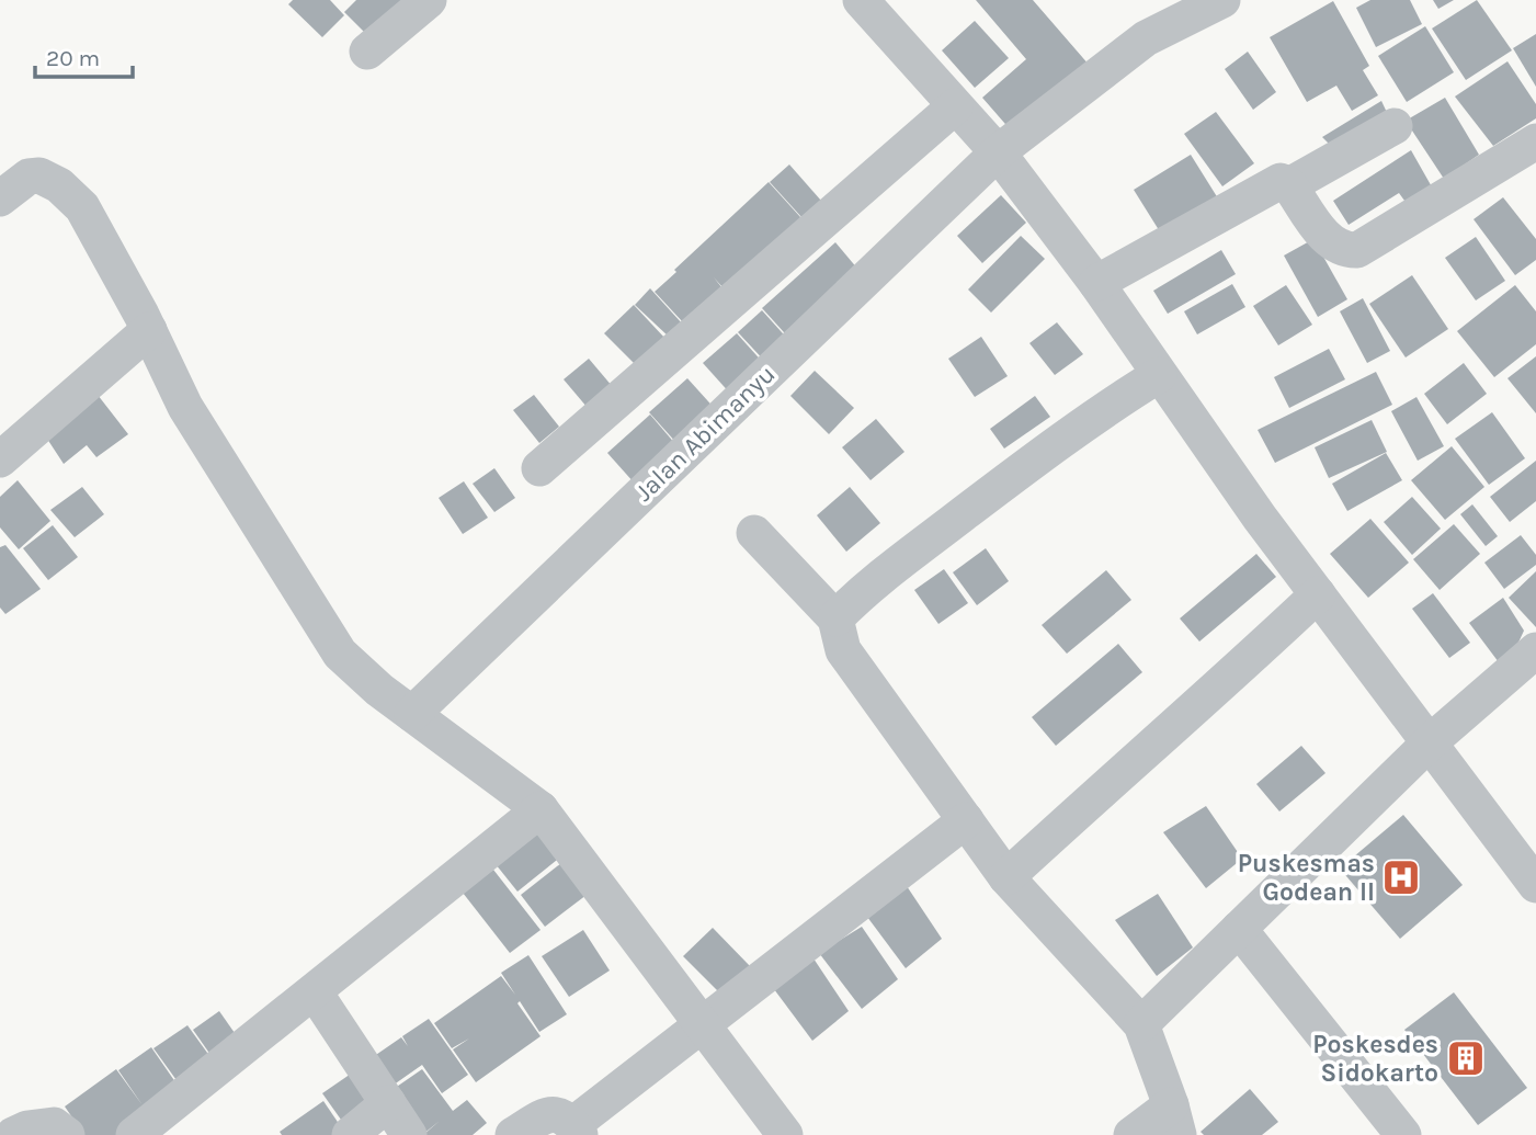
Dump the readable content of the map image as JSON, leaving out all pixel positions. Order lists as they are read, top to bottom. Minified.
{"streets":{"street":["Jalan Abimanyu"]},"places":{"hospital":["Puskesmas Godean II"],"building":["Poskesdes Sidokarto"]},"scale_bar":"20 m"}
